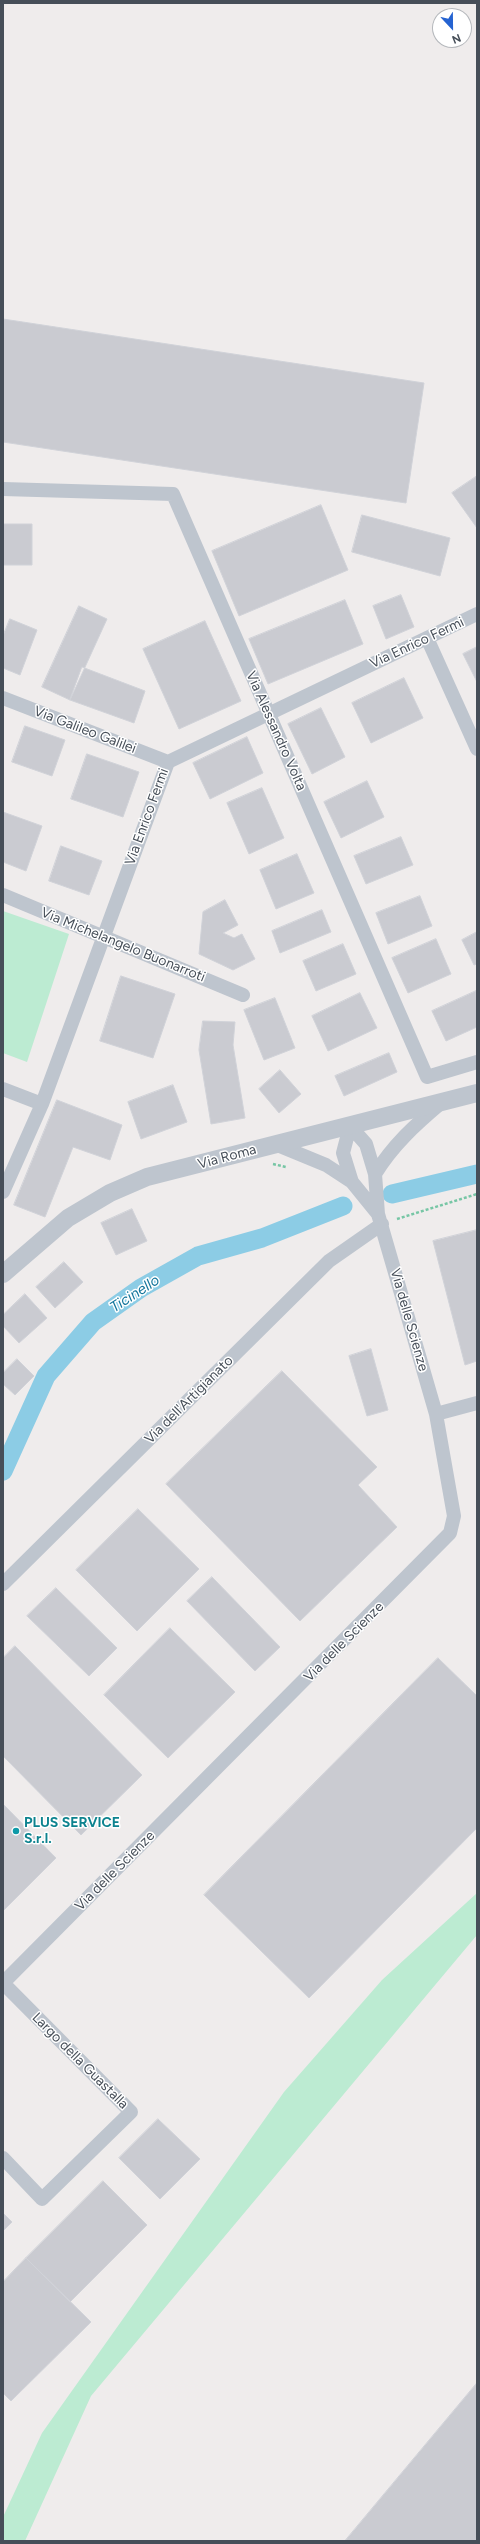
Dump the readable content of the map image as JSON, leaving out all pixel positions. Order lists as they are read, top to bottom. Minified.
{"streets":{"street":["Via Enrico Fermi","Via Galileo Galilei","Via Alessandro Volta","Via Michelangelo Buonarroti","Via Roma","Via delle Scienze","Via dell'Artigianato","Largo della Guastalla"]},"crossings":[["Via Enrico Fermi","Via Galileo Galilei"],["Via Enrico Fermi","Via Alessandro Volta"],["Via Enrico Fermi","Via Michelangelo Buonarroti"],["Via Roma","Via delle Scienze"],["Via delle Scienze","Via dell'Artigianato"],["Via delle Scienze","Largo della Guastalla"]],"water":["Ticinello"],"places":["PLUS SERVICE S.r.l."],"north":"bottom"}
